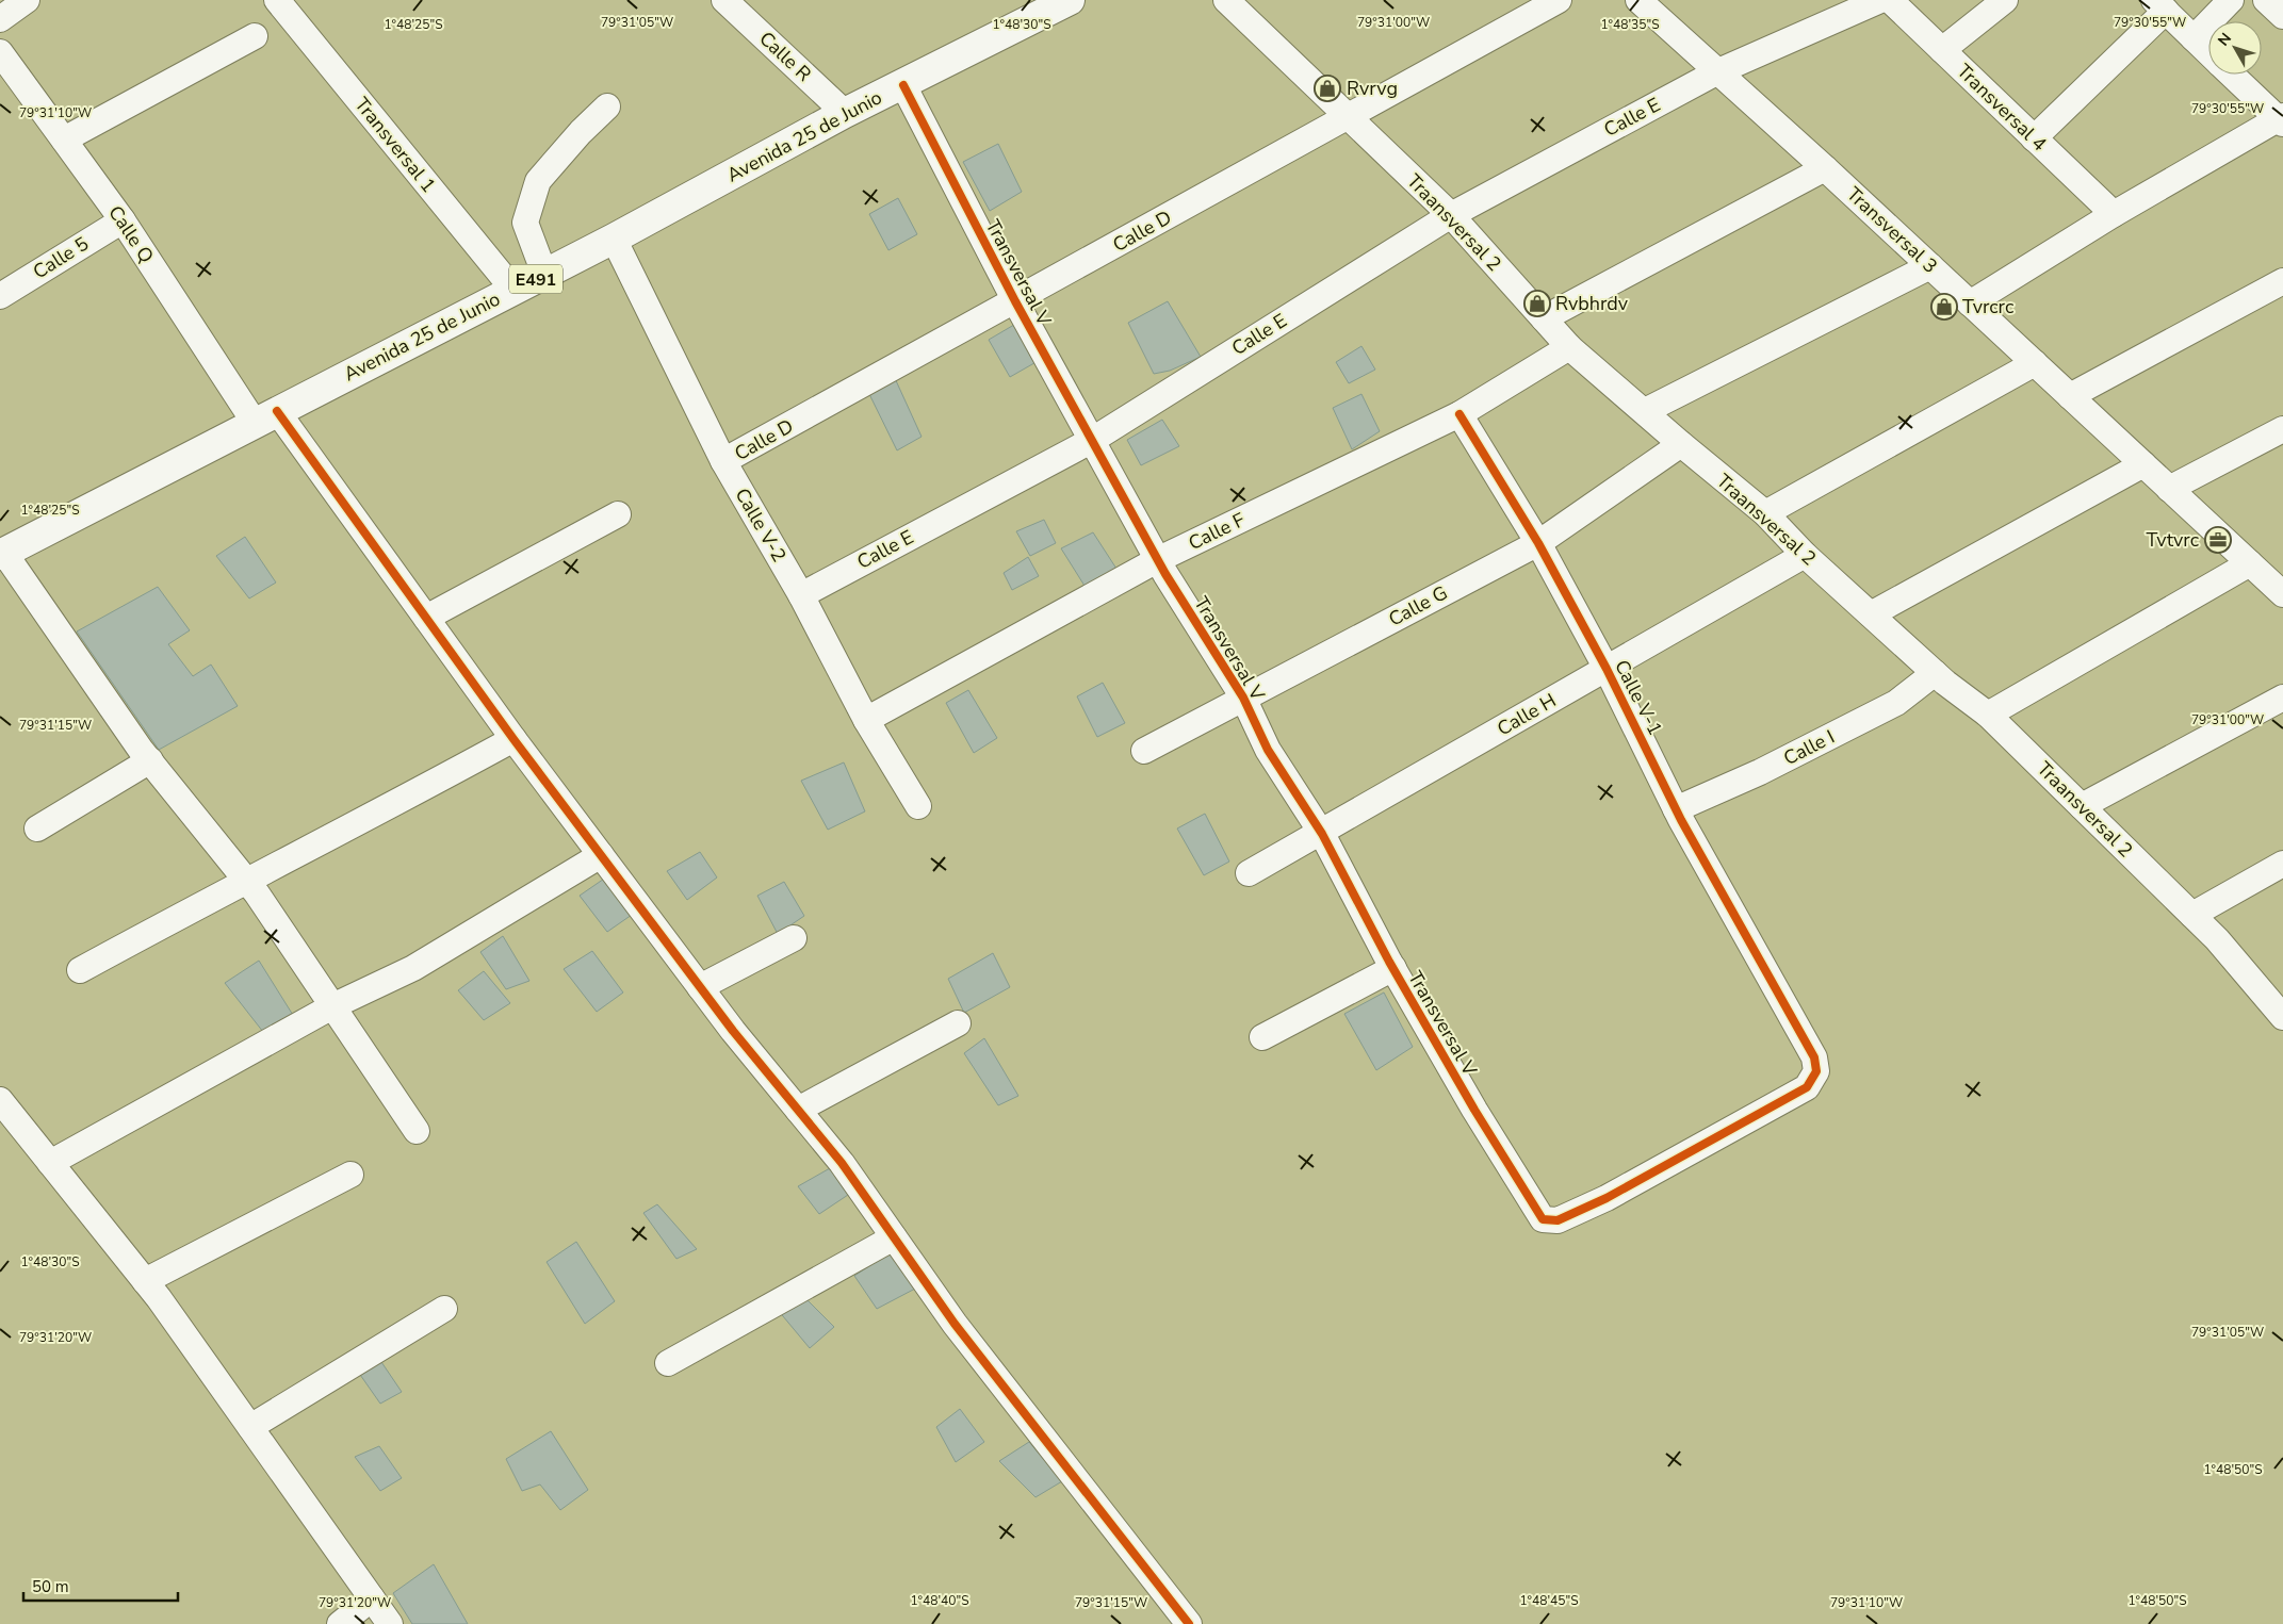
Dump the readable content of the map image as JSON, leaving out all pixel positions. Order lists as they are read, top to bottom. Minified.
{"streets":{"highway":["Avenida 25 de Junio","E491"],"street":["Calle R","Transversal 4","Calle E","Transversal 1","Traansversal 2","Transversal 3","Calle D","Calle Q","Calle 5","Transversal V","Calle V-2","Calle F","Calle G","Calle V-1","Calle H","Calle I"]},"crossings":[["Calle R","Avenida 25 de Junio"],["Calle E","Traansversal 2"],["Calle E","Transversal 3"],["Calle E","Transversal V"],["Calle E","Calle V-2"],["Avenida 25 de Junio","Transversal 1"],["Avenida 25 de Junio","Calle Q"],["Avenida 25 de Junio","Transversal V"],["Avenida 25 de Junio","Calle V-2"],["Traansversal 2","Calle D"],["Traansversal 2","Calle F"],["Traansversal 2","Calle G"],["Traansversal 2","Calle H"],["Traansversal 2","Calle I"],["Calle D","Transversal V"],["Calle D","Calle V-2"],["Calle Q","Calle 5"],["Transversal V","Calle F"],["Transversal V","Calle G"],["Transversal V","Calle V-1"],["Transversal V","Calle H"],["Calle V-2","Calle F"],["Calle F","Calle V-1"],["Calle G","Calle V-1"],["Calle V-1","Calle H"],["Calle V-1","Calle I"]],"places":{"shop":["Rvrvg","Rvbhrdv","Tvrcrc"],"office":["Tvtvrc"]},"scale_bar":"50 m","north":"top left","coordinates":["79°31'05\"W","79°31'00\"W","79°30'55\"W","1°48'25\"S","1°48'30\"S","1°48'35\"S","79°31'10\"W","79°31'15\"W","79°31'20\"W","1°48'50\"S","1°48'40\"S","1°48'45\"S"]}
